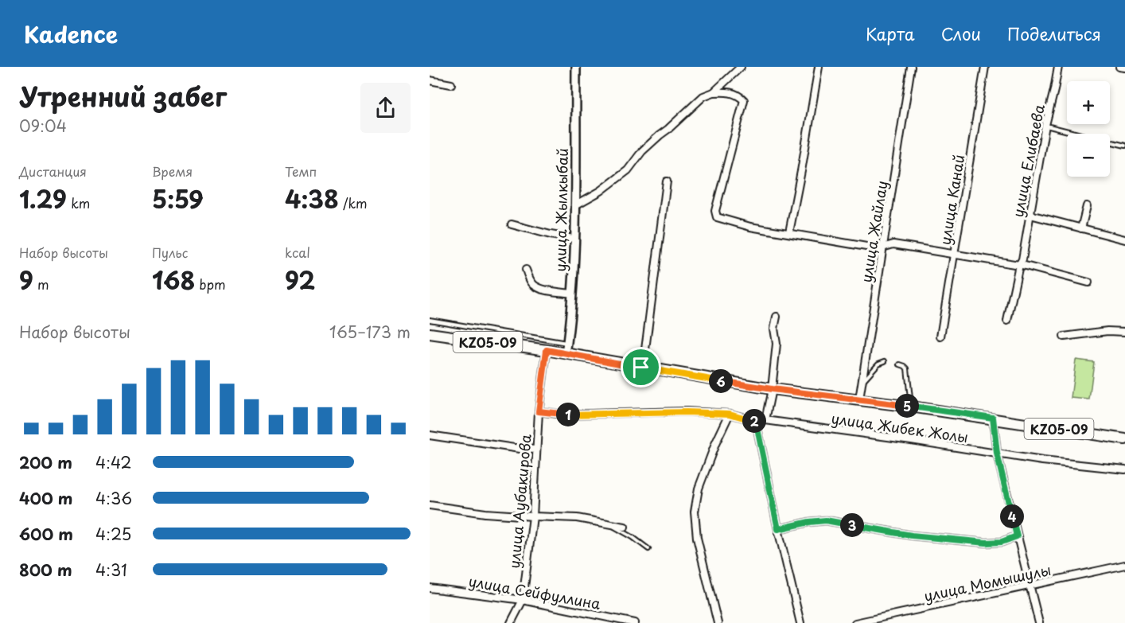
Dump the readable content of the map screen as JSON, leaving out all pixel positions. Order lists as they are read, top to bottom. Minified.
{"streets":{"main road":["KZ05-09"],"street":["улица Елибаева","улица Канай","улица Жылкыбай","улица Жайлау","улица Жибек Жолы","улица Аубакирова","улица Момышулы","улица Сейфуллина"]},"crossings":[["улица Жылкыбай","KZ05-09"],["улица Жайлау","KZ05-09"],["KZ05-09","улица Аубакирова"],["улица Жибек Жолы","улица Аубакирова"],["улица Аубакирова","улица Сейфуллина"]],"page":{"header":"Kadence","nav":["Карта","Слои","Поделиться"],"heading":["Утренний забег","09:04"],"map_buttons":["+","−"],"stats":[["Дистанция","1.29 km"],["Время","5:59"],["Темп","4:38 /km"],["Набор высоты","9 m"],["Пульс","168 bpm"],["kcal","92"]],"chart":["Набор высоты","165–173 m"],"pins":["6","5","1","2","4","3"],"list":[{"name":"200 m","note":"4:42"},{"name":"400 m","note":"4:36"},{"name":"600 m","note":"4:25"},{"name":"800 m","note":"4:31"}]}}
